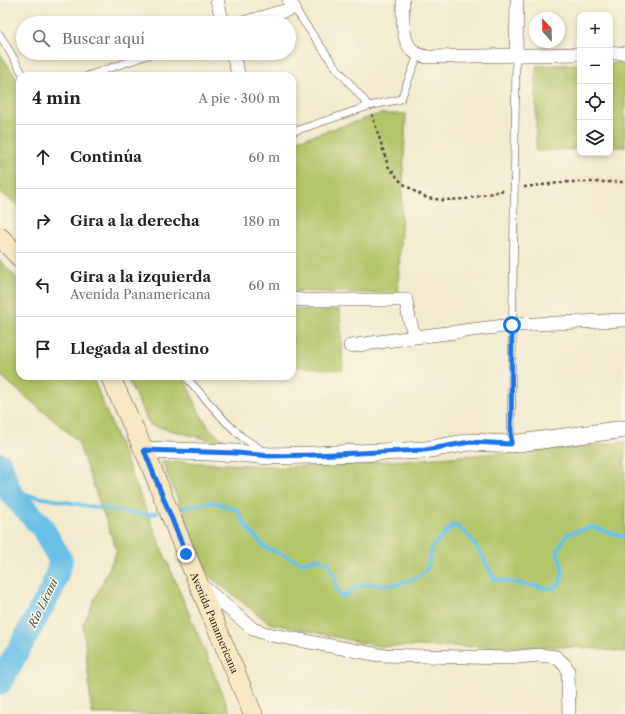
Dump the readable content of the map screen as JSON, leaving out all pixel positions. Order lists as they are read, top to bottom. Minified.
{"streets":{"main road":["Avenida Panamericana"]},"water":["Río Licani"],"north":"top","page":{"map_buttons":["+","−"],"search":"Buscar aquí","heading":["4 min","A pie · 300 m"],"list":[["Continúa","60 m"],["Gira a la derecha","180 m"],["Gira a la izquierda","Avenida Panamericana","60 m"],"Llegada al destino"]}}
